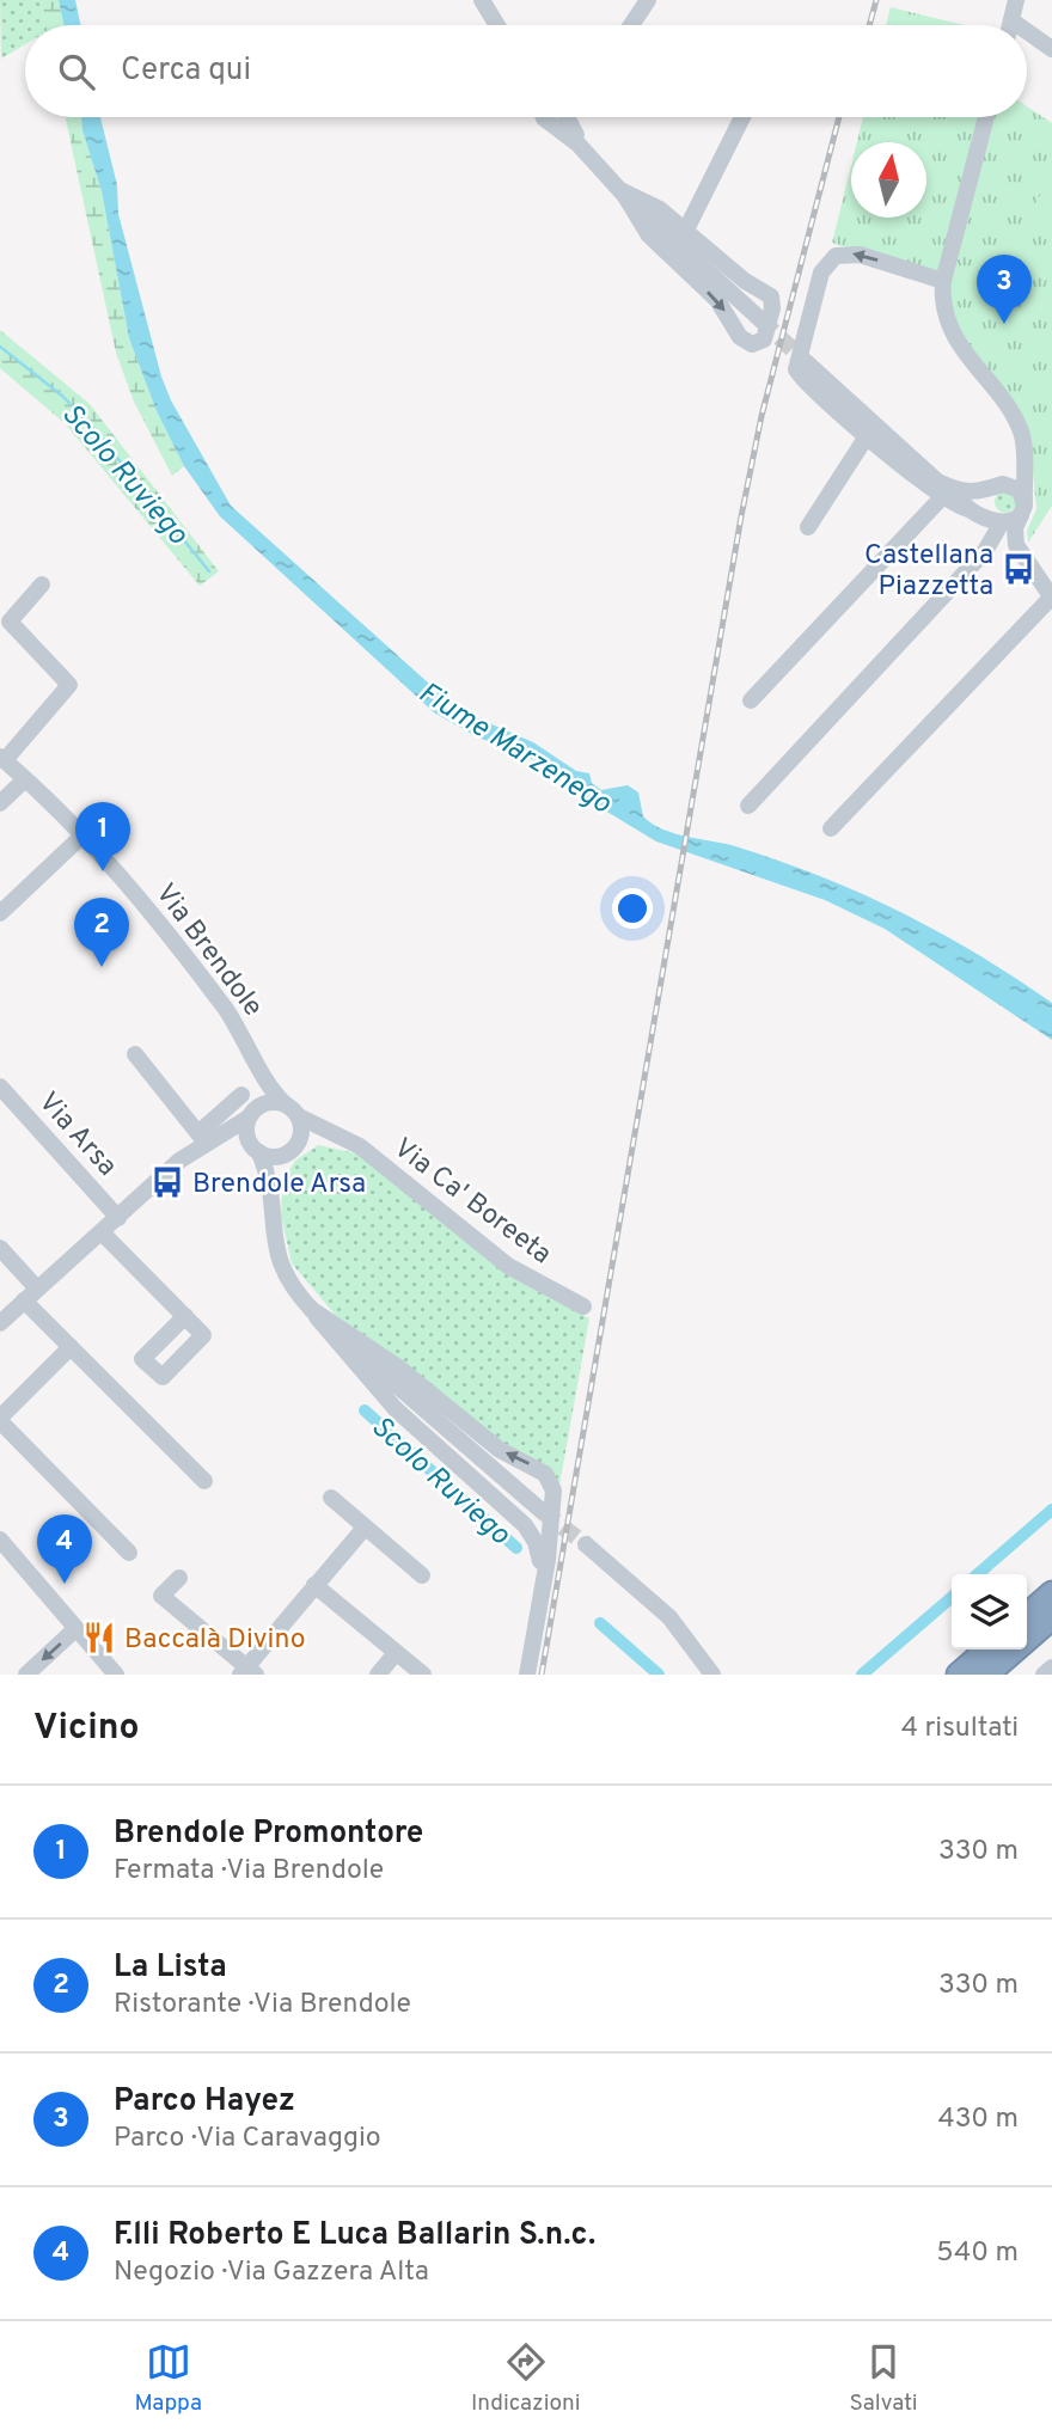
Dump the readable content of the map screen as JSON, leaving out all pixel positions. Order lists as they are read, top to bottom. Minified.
{"streets":{"street":["Via Brendole","Via Arsa","Via Ca' Boreeta"]},"crossings":[["Via Brendole","Via Ca' Boreeta"]],"water":["Scolo Ruviego","Fiume Marzenego"],"places":{"bus stop":["Castellana Piazzetta","Brendole Arsa"],"restaurant":["Baccalà Divino"]},"north":"top","page":{"search":"Cerca qui","pins":["3","1","2","4"],"heading":["Vicino","4 risultati"],"list":[{"mark":"1","name":"Brendole Promontore","note":"Fermata · Via Brendole","value":"330 m"},{"mark":"2","name":"La Lista","note":"Ristorante · Via Brendole","value":"330 m"},{"mark":"3","name":"Parco Hayez","note":"Parco · Via Caravaggio","value":"430 m"},{"mark":"4","name":"F.lli Roberto E Luca Ballarin S.n.c.","note":"Negozio · Via Gazzera Alta","value":"540 m"}],"nav":["Mappa","Indicazioni","Salvati"]}}
